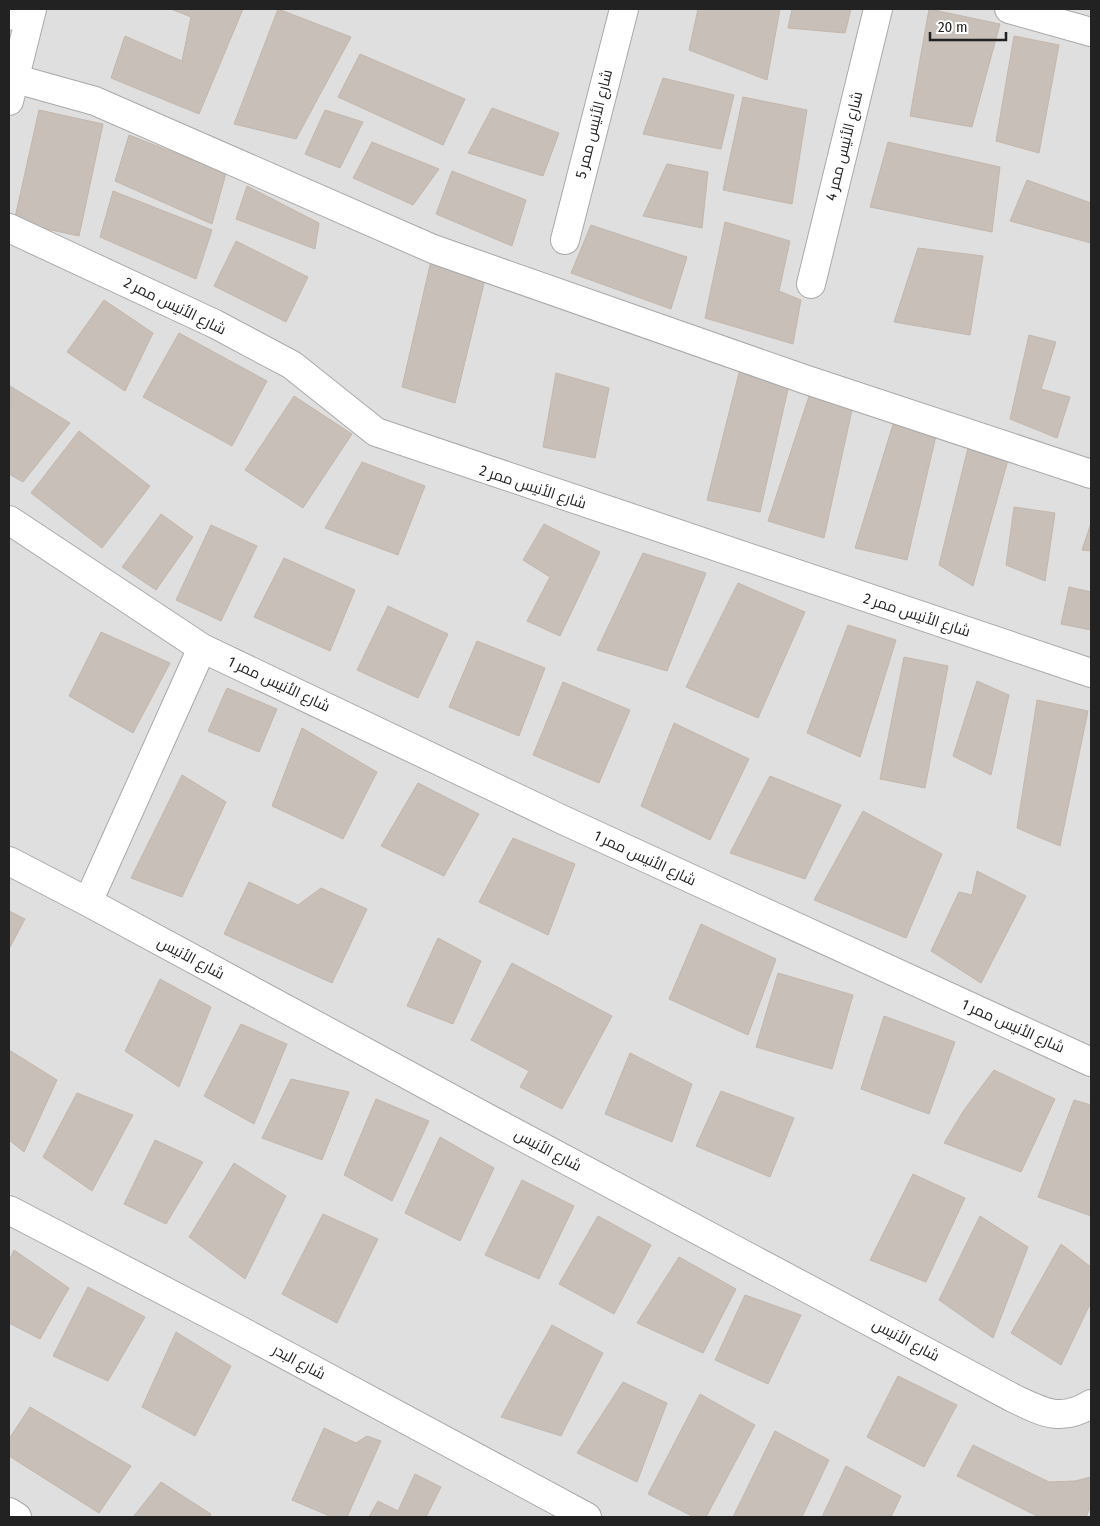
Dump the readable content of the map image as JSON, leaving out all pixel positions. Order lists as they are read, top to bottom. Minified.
{"streets":{"street":["شارع الأنيس ممر 5","شارع الأنيس ممر 4","شارع الأنيس ممر 2","شارع الأنيس ممر 1","شارع الأنيس","شارع البدر"]},"scale_bar":"20 m"}
